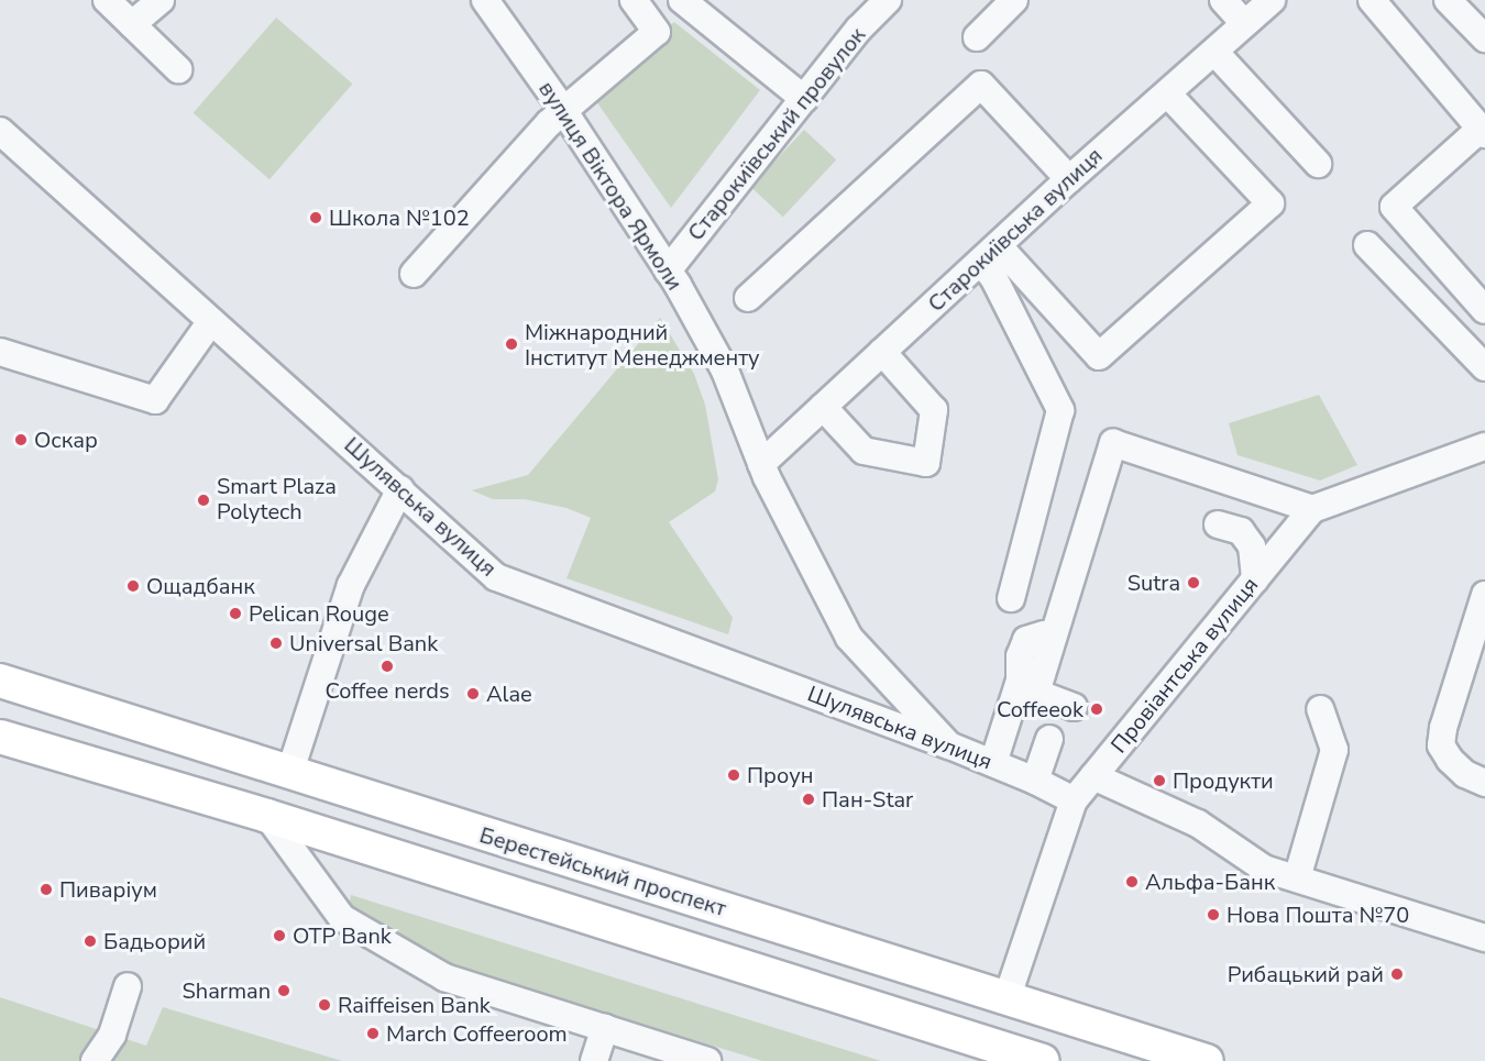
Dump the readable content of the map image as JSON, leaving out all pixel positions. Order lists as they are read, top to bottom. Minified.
{"streets":{"main road":["Берестейський проспект"],"street":["Старокиївський провулок","вулиця Віктора Ярмоли","Старокиївська вулиця","Шулявська вулиця","Провіантська вулиця"]},"crossings":[["Старокиївський провулок","вулиця Віктора Ярмоли"],["вулиця Віктора Ярмоли","Старокиївська вулиця"],["вулиця Віктора Ярмоли","Шулявська вулиця"],["Шулявська вулиця","Провіантська вулиця"],["Провіантська вулиця","Берестейський проспект"]],"places":["Школа №102","Міжнародний Інститут Менеджменту","Оскар","Smart Plaza Polytech","Sutra","Ощадбанк","Pelican Rouge","Universal Bank","Coffee nerds","Alae","Coffeeok","Проун","Продукти","Пан-Star","Альфа-Банк","Пиваріум","Нова Пошта №70","OTP Bank","Бадьорий","Рибацький рай","Sharman","Raiffeisen Bank","March Coffeeroom"]}
